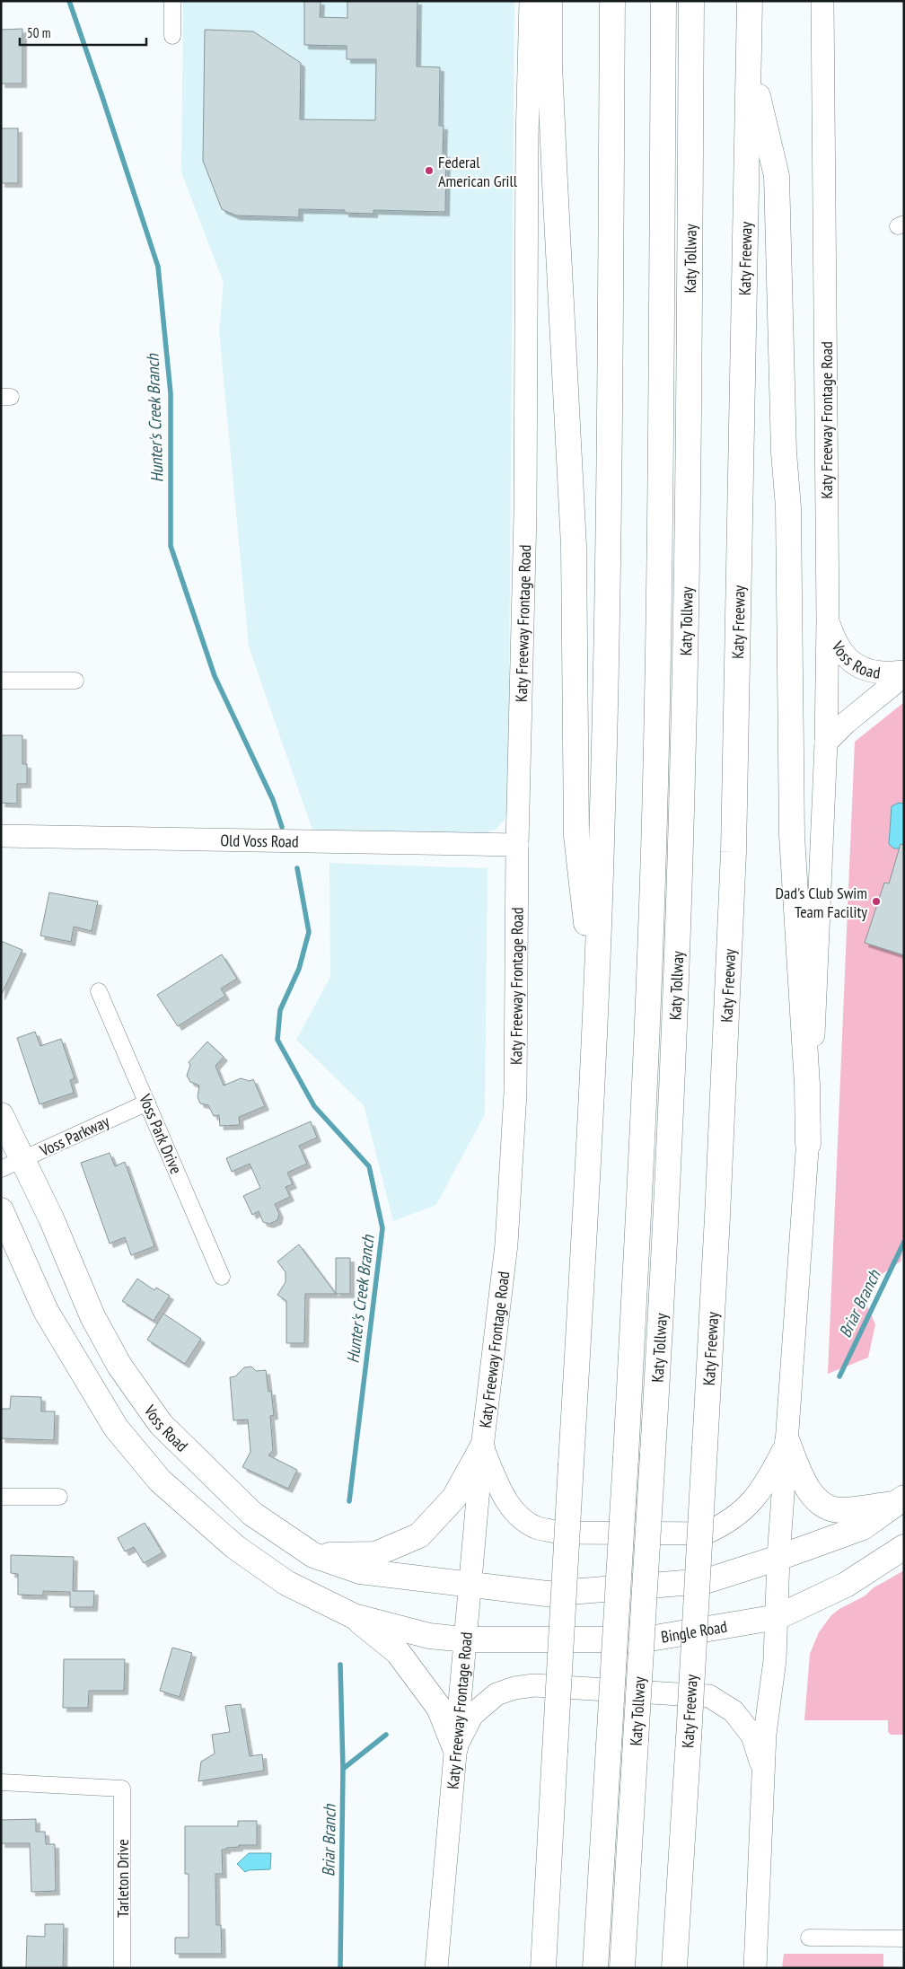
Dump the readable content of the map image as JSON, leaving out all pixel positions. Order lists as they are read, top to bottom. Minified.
{"streets":{"main road":["Katy Tollway","Katy Freeway","Katy Freeway Frontage Road","Voss Road","Old Voss Road","Bingle Road"],"street":["Voss Park Drive","Voss Parkway","Tarleton Drive"]},"crossings":[["Katy Freeway Frontage Road","Voss Road"],["Katy Freeway Frontage Road","Old Voss Road"],["Katy Freeway Frontage Road","Bingle Road"],["Voss Road","Voss Parkway"],["Voss Park Drive","Voss Parkway"]],"water":["Hunter's Creek Branch","Briar Branch"],"places":["Federal American Grill","Dad's Club Swim Team Facility"],"scale_bar":"50 m"}
